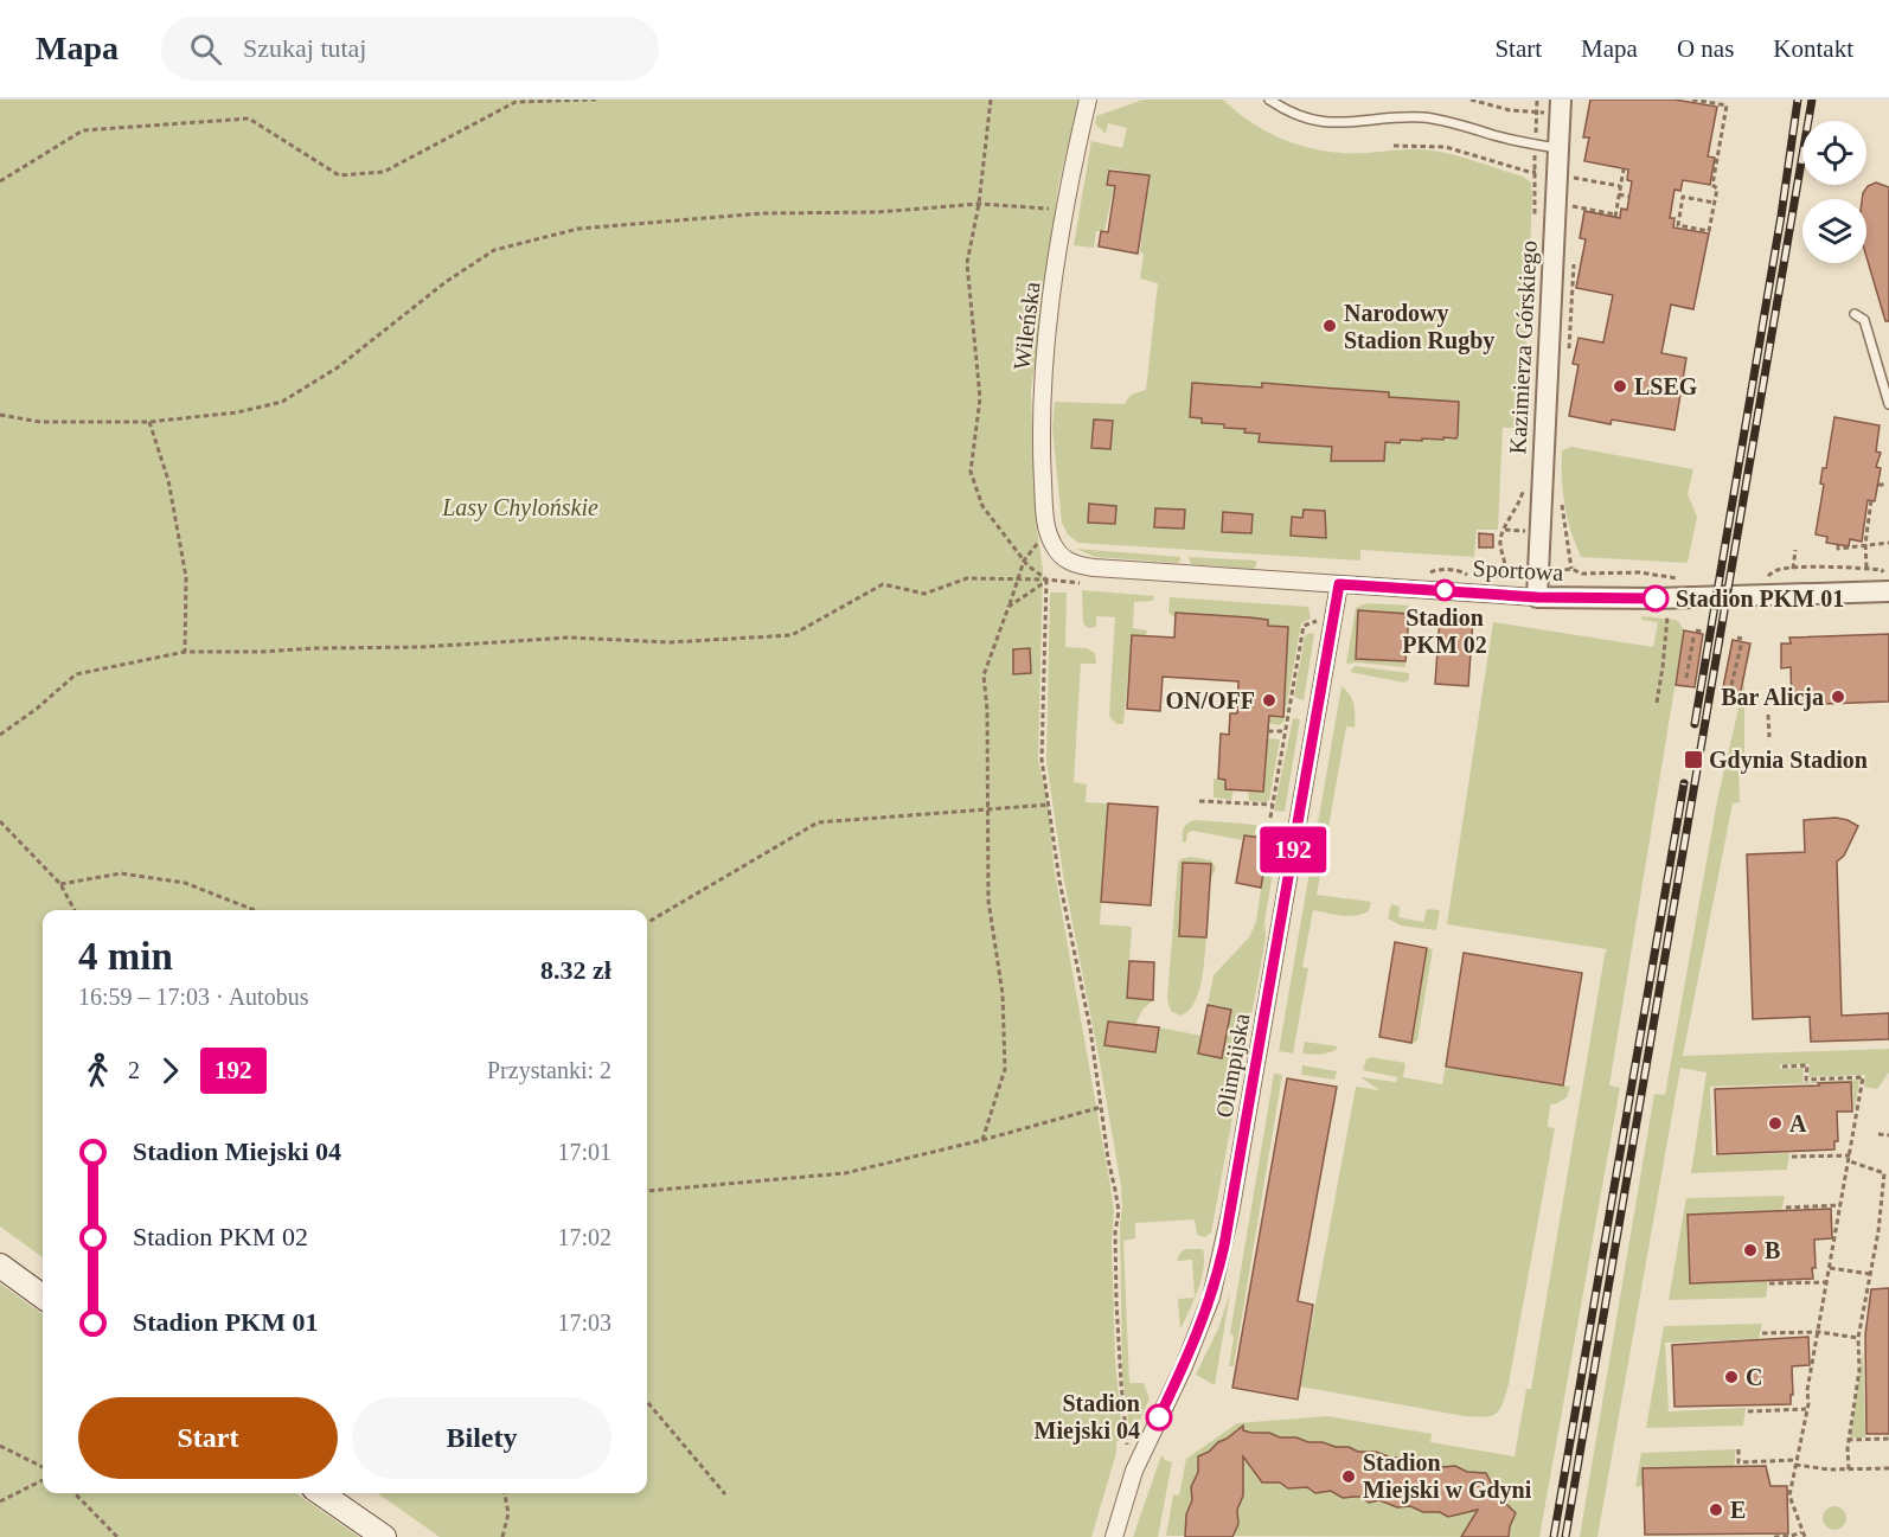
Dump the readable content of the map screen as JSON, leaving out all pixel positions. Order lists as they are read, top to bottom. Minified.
{"streets":{"street":["Wileńska","Kazimierza Górskiego","Sportowa","Olimpijska"]},"crossings":[["Wileńska","Sportowa"],["Kazimierza Górskiego","Sportowa"],["Sportowa","Olimpijska"]],"parks":["Lasy Chylońskie"],"places":{"other":["Narodowy Stadion Rugby","LSEG","Stadion PKM 02","Stadion PKM 01","Bar Alicja","ON/OFF","A","B","C","Stadion Miejski 04","Stadion Miejski w Gdyni","E"],"transit":["Gdynia Stadion"]},"lines":["bus line 192"],"page":{"header":"Mapa","search":"Szukaj tutaj","nav":["Start","Mapa","O nas","Kontakt"],"on_map":"192","heading":["4 min","16:59 – 17:03 · Autobus","8.32 zł"],"legs":["2","192","Przystanki: 2"],"list":[{"name":"Stadion Miejski 04","value":"17:01"},{"name":"Stadion PKM 02","value":"17:02"},{"name":"Stadion PKM 01","value":"17:03"}],"buttons":["Start","Bilety"]}}
